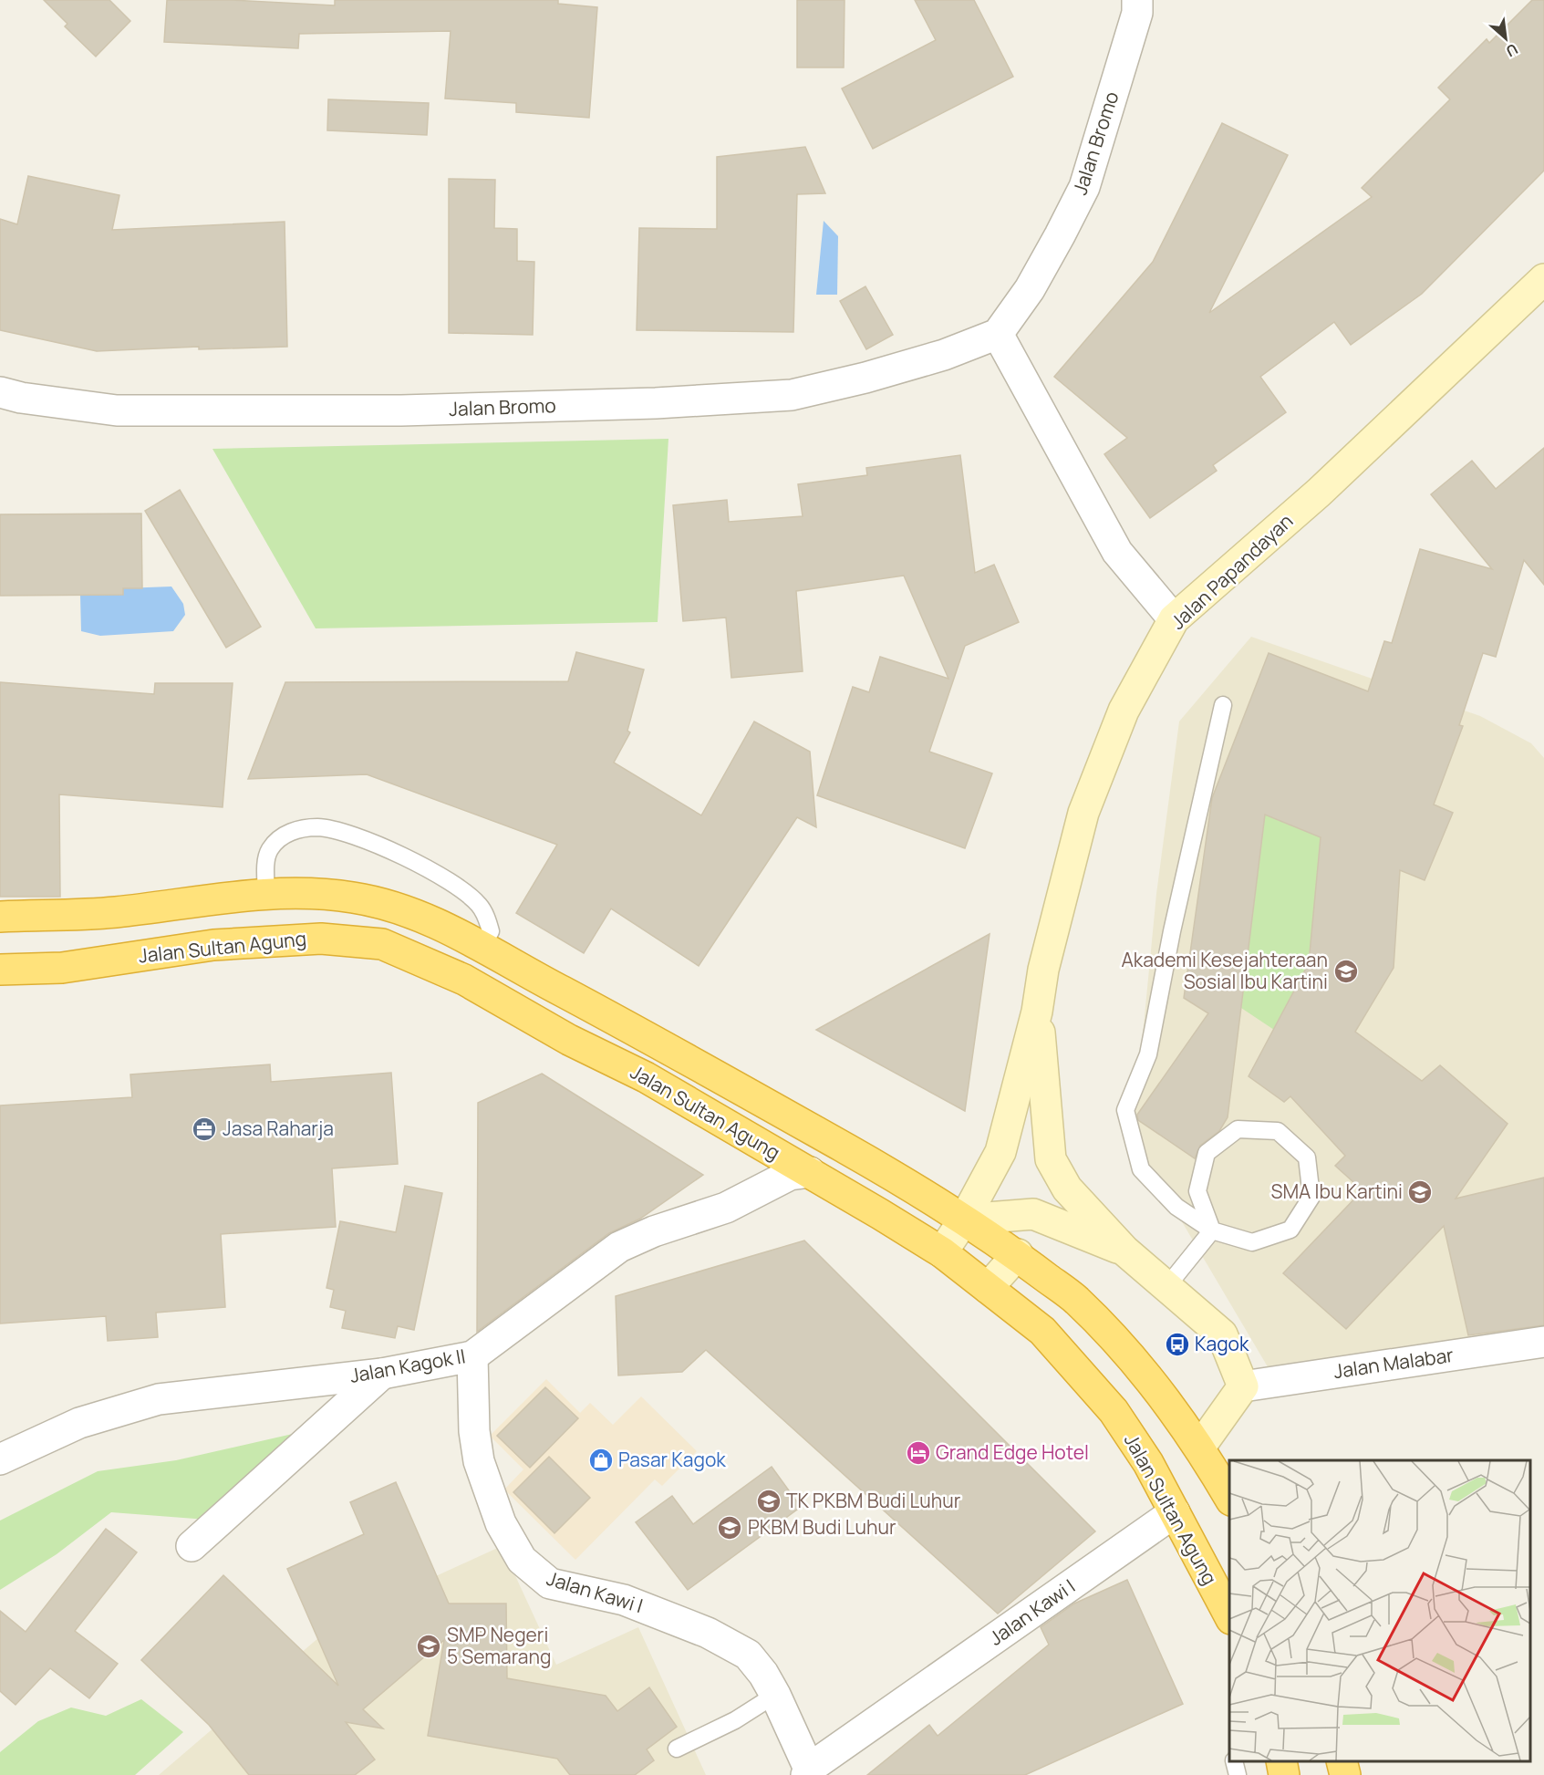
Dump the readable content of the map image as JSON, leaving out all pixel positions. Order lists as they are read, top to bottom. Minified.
{"streets":{"highway":["Jalan Sultan Agung"],"main road":["Jalan Papandayan"],"street":["Jalan Bromo","Jalan Malabar","Jalan Kagok II","Jalan Kawi I"]},"crossings":[["Jalan Papandayan","Jalan Sultan Agung"],["Jalan Papandayan","Jalan Malabar"],["Jalan Sultan Agung","Jalan Kagok II"],["Jalan Sultan Agung","Jalan Kawi I"],["Jalan Kagok II","Jalan Kawi I"]],"places":{"school or university":["Akademi Kesejahteraan Sosial Ibu Kartini","SMA Ibu Kartini","TK PKBM Budi Luhur","PKBM Budi Luhur","SMP Negeri 5 Semarang"],"office":["Jasa Raharja"],"bus stop":["Kagok"],"hotel":["Grand Edge Hotel"],"shop":["Pasar Kagok"]},"north":"bottom right"}
